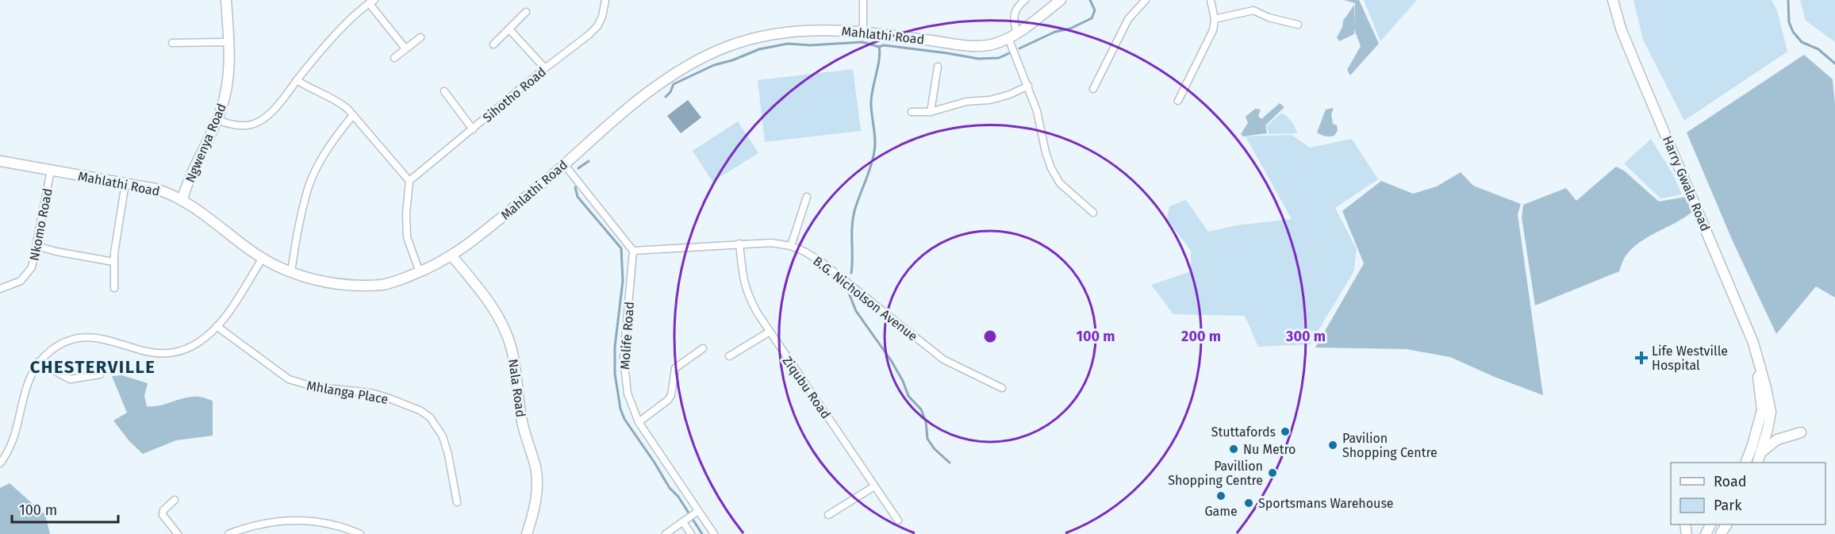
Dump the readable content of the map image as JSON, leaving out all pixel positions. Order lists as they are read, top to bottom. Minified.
{"streets":{"street":["Mahlathi Road","Sihotho Road","Ngwenya Road","Harry Gwala Road","Nkomo Road","B.G. Nicholson Avenue","Molife Road","Ziqubu Road","Nala Road","Mhlanga Place"]},"crossings":[["Mahlathi Road","Ngwenya Road"],["Mahlathi Road","Nkomo Road"],["Mahlathi Road","Nala Road"],["B.G. Nicholson Avenue","Molife Road"],["B.G. Nicholson Avenue","Ziqubu Road"]],"districts":["CHESTERVILLE"],"places":{"health":["Life Westville Hospital"],"other":["Stuttafords","Pavilion Shopping Centre","Nu Metro","Pavillion Shopping Centre","Game","Sportsmans Warehouse"]},"legend":["Road","Park"],"scale_bar":"100 m","rings":["100 m","200 m","300 m"]}
